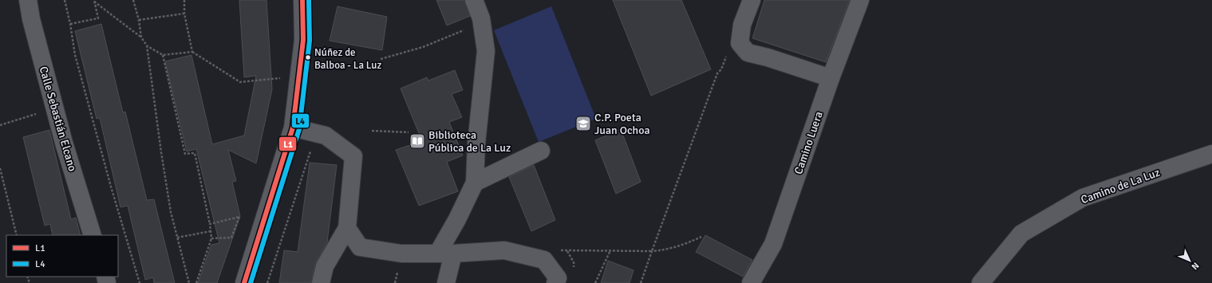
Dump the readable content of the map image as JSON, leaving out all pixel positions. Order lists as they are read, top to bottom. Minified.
{"streets":{"street":["Calle Sebastián Elcano","Camino Luera","Camino de La Luz"]},"places":{"other":["Núñez de Balboa - La Luz"],"school or university":["C.P. Poeta Juan Ochoa"],"library":["Biblioteca Pública de La Luz"]},"lines":["transit line L1","transit line L4"],"legend":["L1","L4"],"north":"bottom right"}
